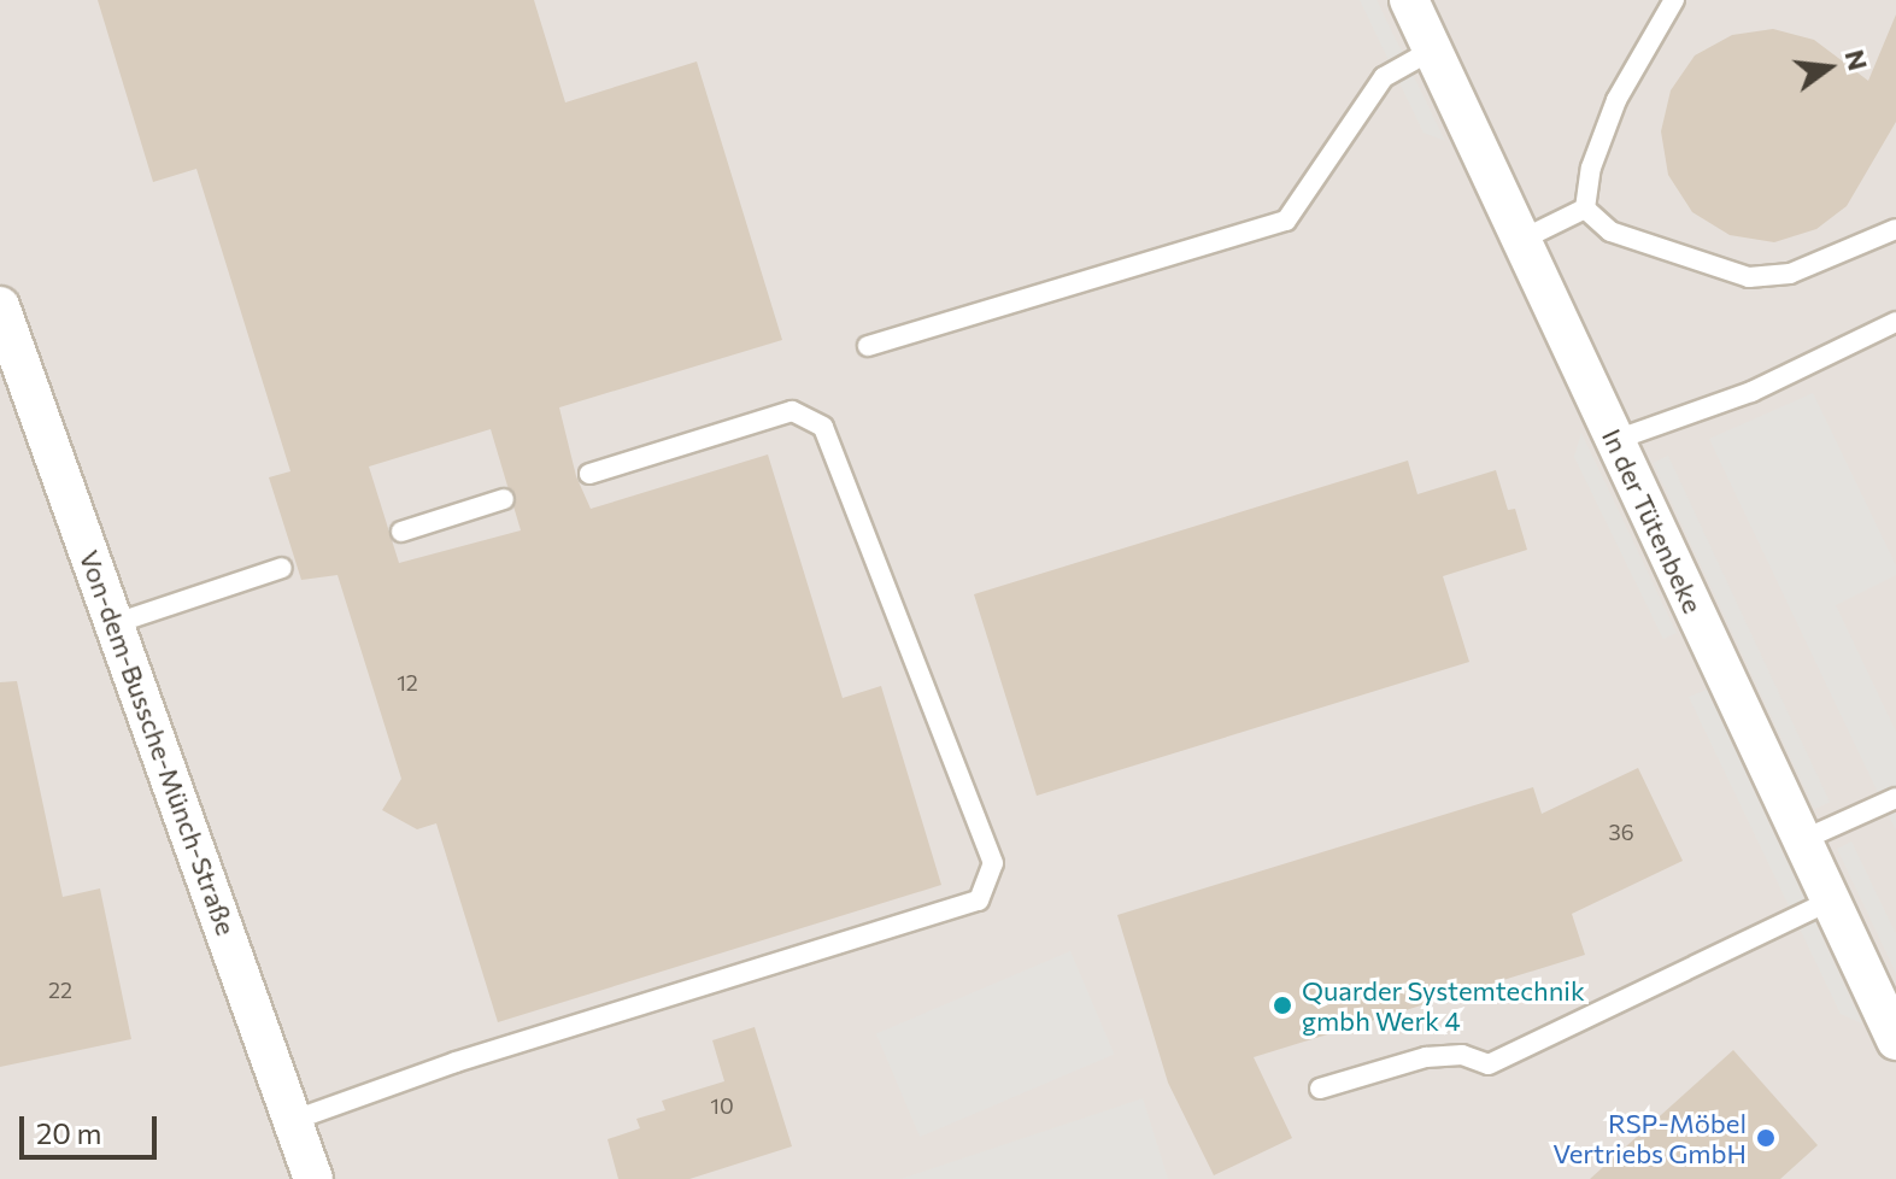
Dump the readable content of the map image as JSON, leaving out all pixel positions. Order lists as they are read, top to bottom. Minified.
{"streets":{"street":["In der Tütenbeke","Von-dem-Bussche-Münch-Straße"]},"places":["Quarder Systemtechnik gmbh Werk 4","RSP-Möbel Vertriebs GmbH"],"house_numbers":["12","36","22","10"],"scale_bar":"20 m","north":"right"}
